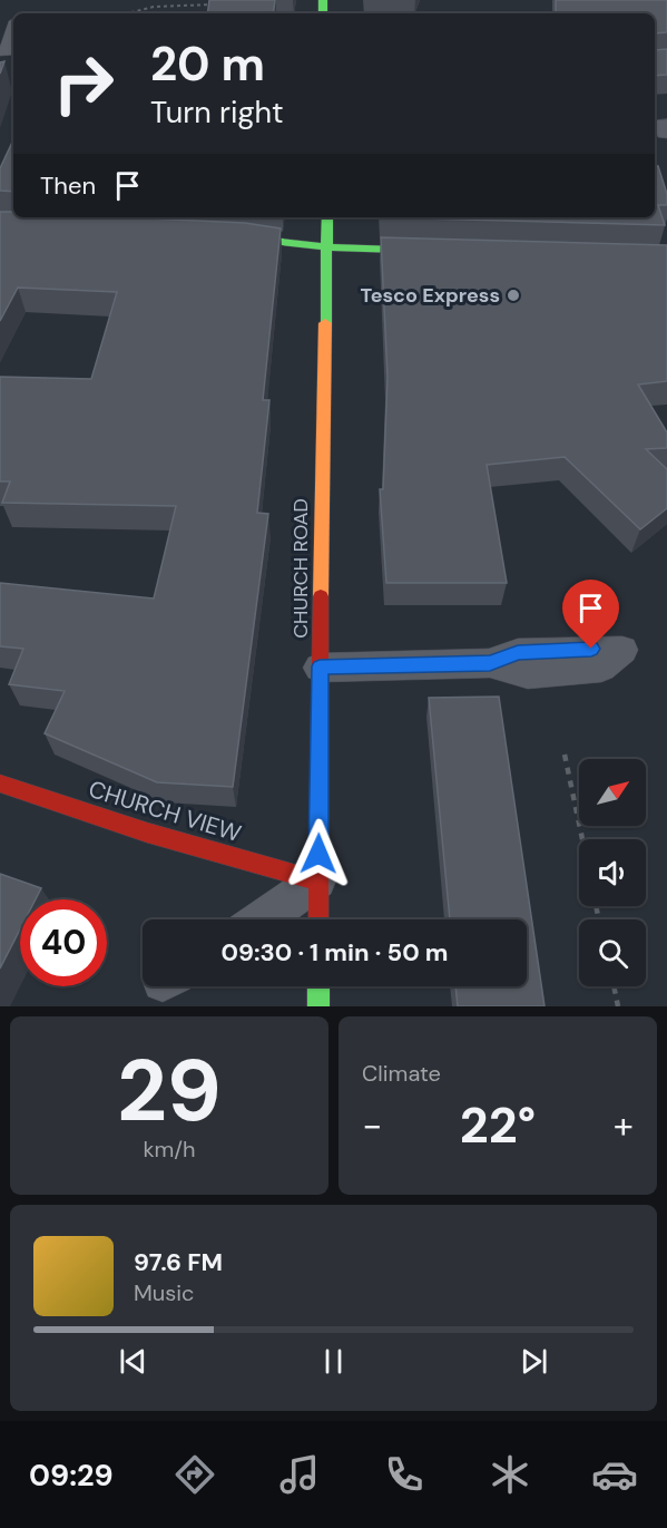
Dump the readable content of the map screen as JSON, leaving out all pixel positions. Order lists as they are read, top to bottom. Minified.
{"streets":{"street":["CHURCH ROAD","CHURCH VIEW"]},"crossings":[["CHURCH ROAD","CHURCH VIEW"]],"places":["Tesco Express"],"north":"top right","page":{"turn":["20 m","Turn right"],"then":"Then","limit":"40","trip":"09:30 · 1 min · 50 m","tile":[["29","km/h"],"Climate"],"heat":["−","22°","+"],"song":["97.6 FM","Music"],"tabs":"09:29"}}
